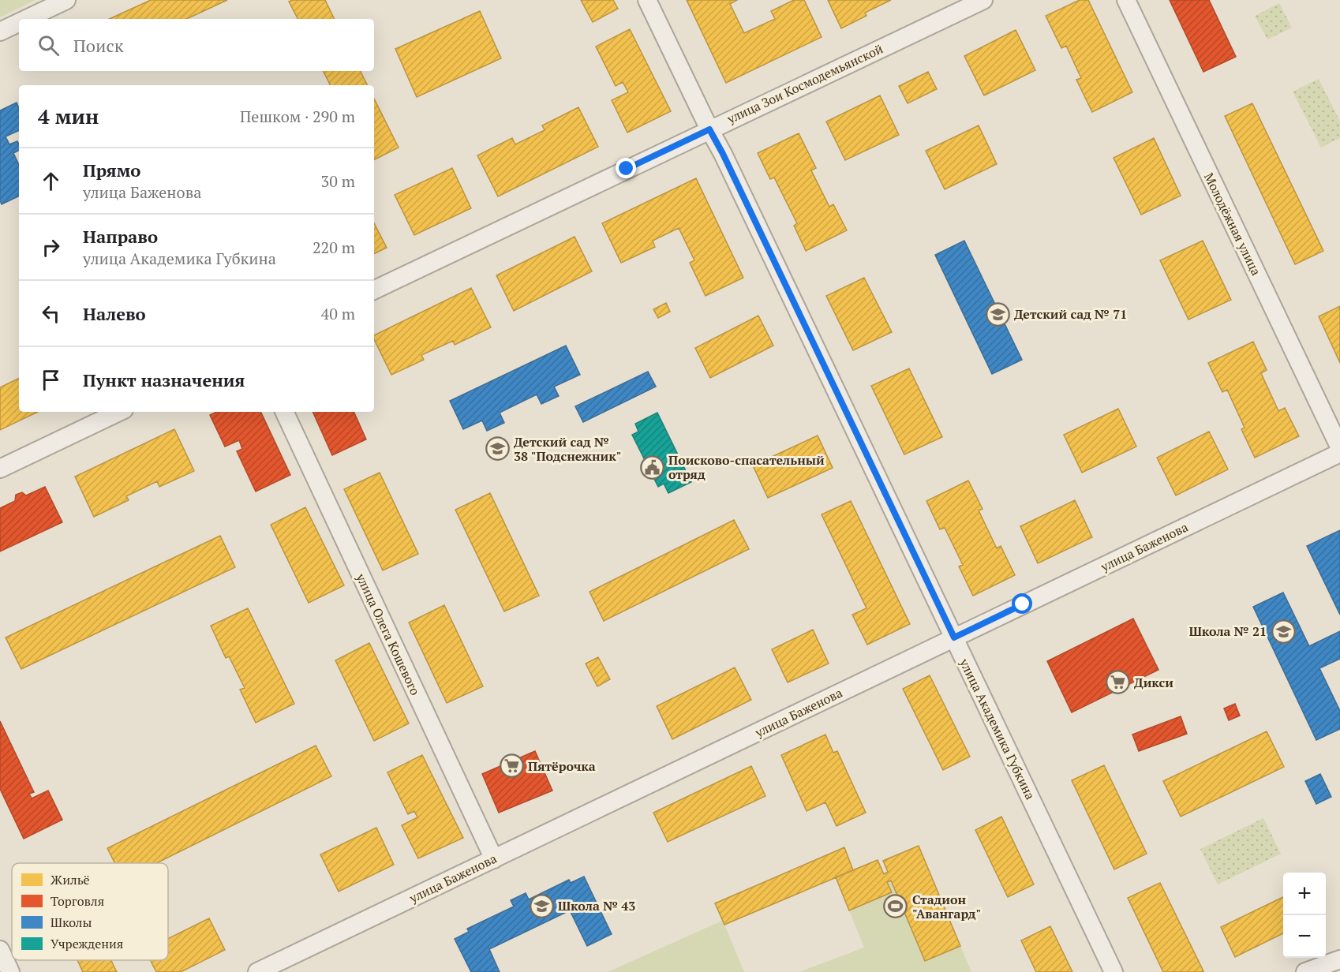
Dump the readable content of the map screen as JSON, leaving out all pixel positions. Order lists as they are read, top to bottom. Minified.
{"streets":{"street":["улица Зои Космодемьянской","Молодёжная улица","улица Баженова","улица Олега Кошевого","улица Академика Губкина"]},"crossings":[["улица Зои Космодемьянской","улица Академика Губкина"],["улица Баженова","улица Олега Кошевого"],["улица Баженова","улица Академика Губкина"]],"places":{"school or university":["Детский сад № 71","Детский сад № 38 \"Подснежник\"","Школа № 21","Школа № 43"],"public building":["Поисково-спасательный отряд"],"supermarket":["Дикси","Пятёрочка"],"sports":["Стадион \"Авангард\""]},"legend":["Жильё","Торговля","Школы","Учреждения"],"page":{"search":"Поиск","heading":["4 мин","Пешком · 290 m"],"list":[["Прямо","улица Баженова","30 m"],["Направо","улица Академика Губкина","220 m"],["Налево","40 m"],"Пункт назначения"],"map_buttons":["+","−"]}}
